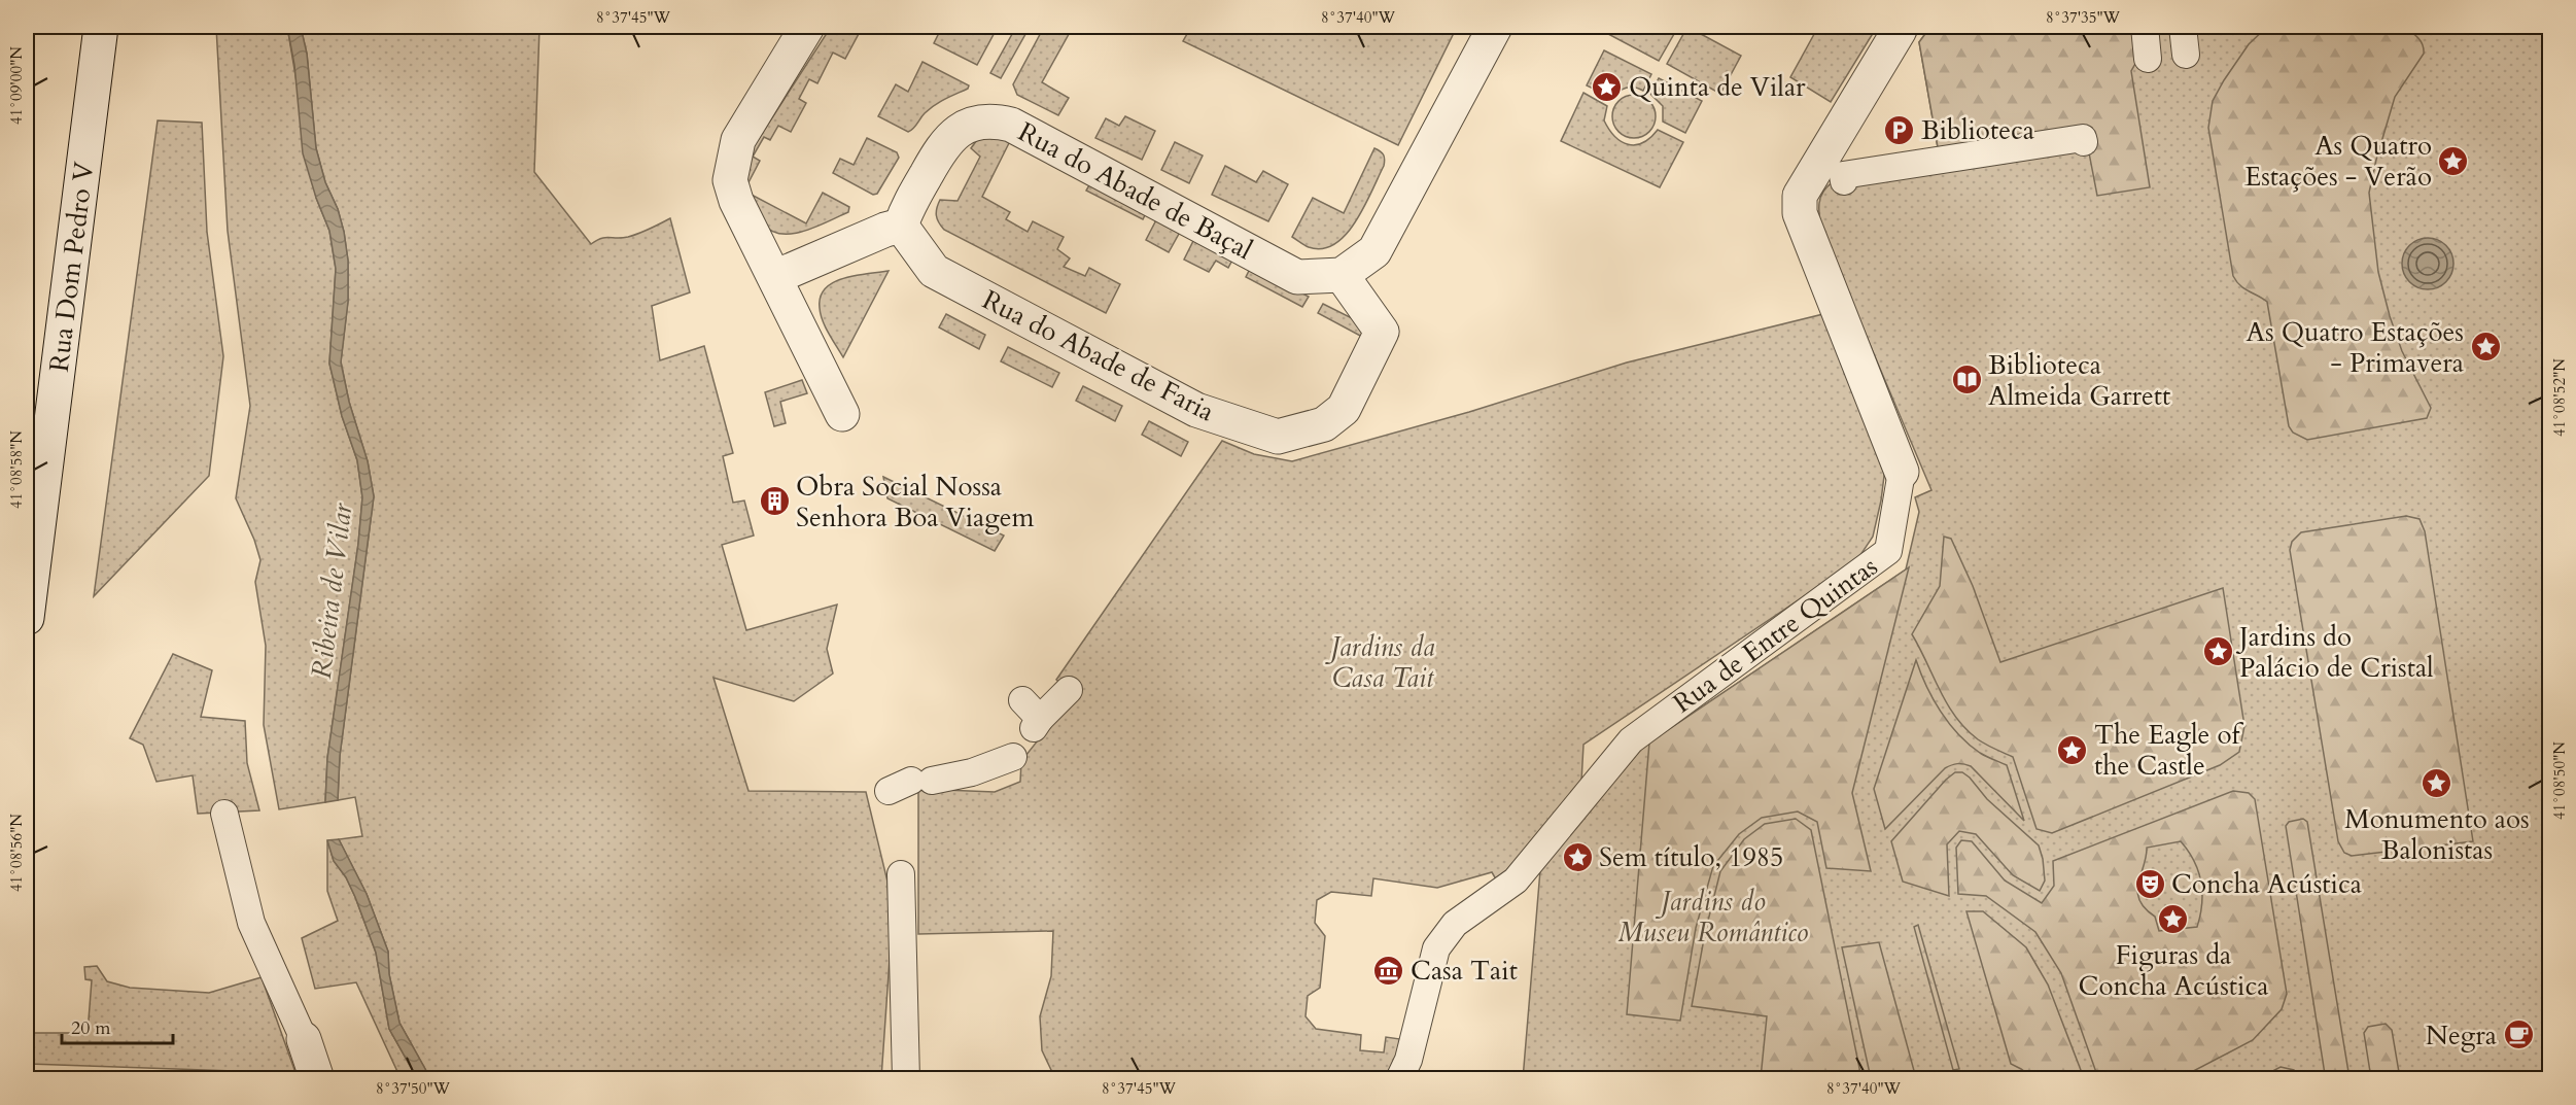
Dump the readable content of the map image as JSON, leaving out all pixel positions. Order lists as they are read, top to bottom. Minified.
{"streets":{"street":["Rua do Abade de Baçal","Rua Dom Pedro V","Rua do Abade de Faria","Rua de Entre Quintas"]},"crossings":[["Rua do Abade de Baçal","Rua do Abade de Faria"]],"water":["Ribeira de Vilar"],"parks":["Jardins da Casa Tait","Jardins do Museu Romântico"],"places":{"place":["Quinta de Vilar","As Quatro Estações - Verão","As Quatro Estações - Primavera","Jardins do Palácio de Cristal","The Eagle of the Castle","Monumento aos Balonistas","Sem título, 1985","Figuras da Concha Acústica"],"parking":["Biblioteca"],"library":["Biblioteca Almeida Garrett"],"building":["Obra Social Nossa Senhora Boa Viagem"],"theatre":["Concha Acústica"],"museum":["Casa Tait"],"cafe":["Negra"]},"scale_bar":"20 m","coordinates":["8°37'45\"W","8°37'40\"W","8°37'35\"W","41°09'00\"N","41°08'52\"N","41°08'58\"N","41°08'50\"N","41°08'56\"N","8°37'50\"W"]}
